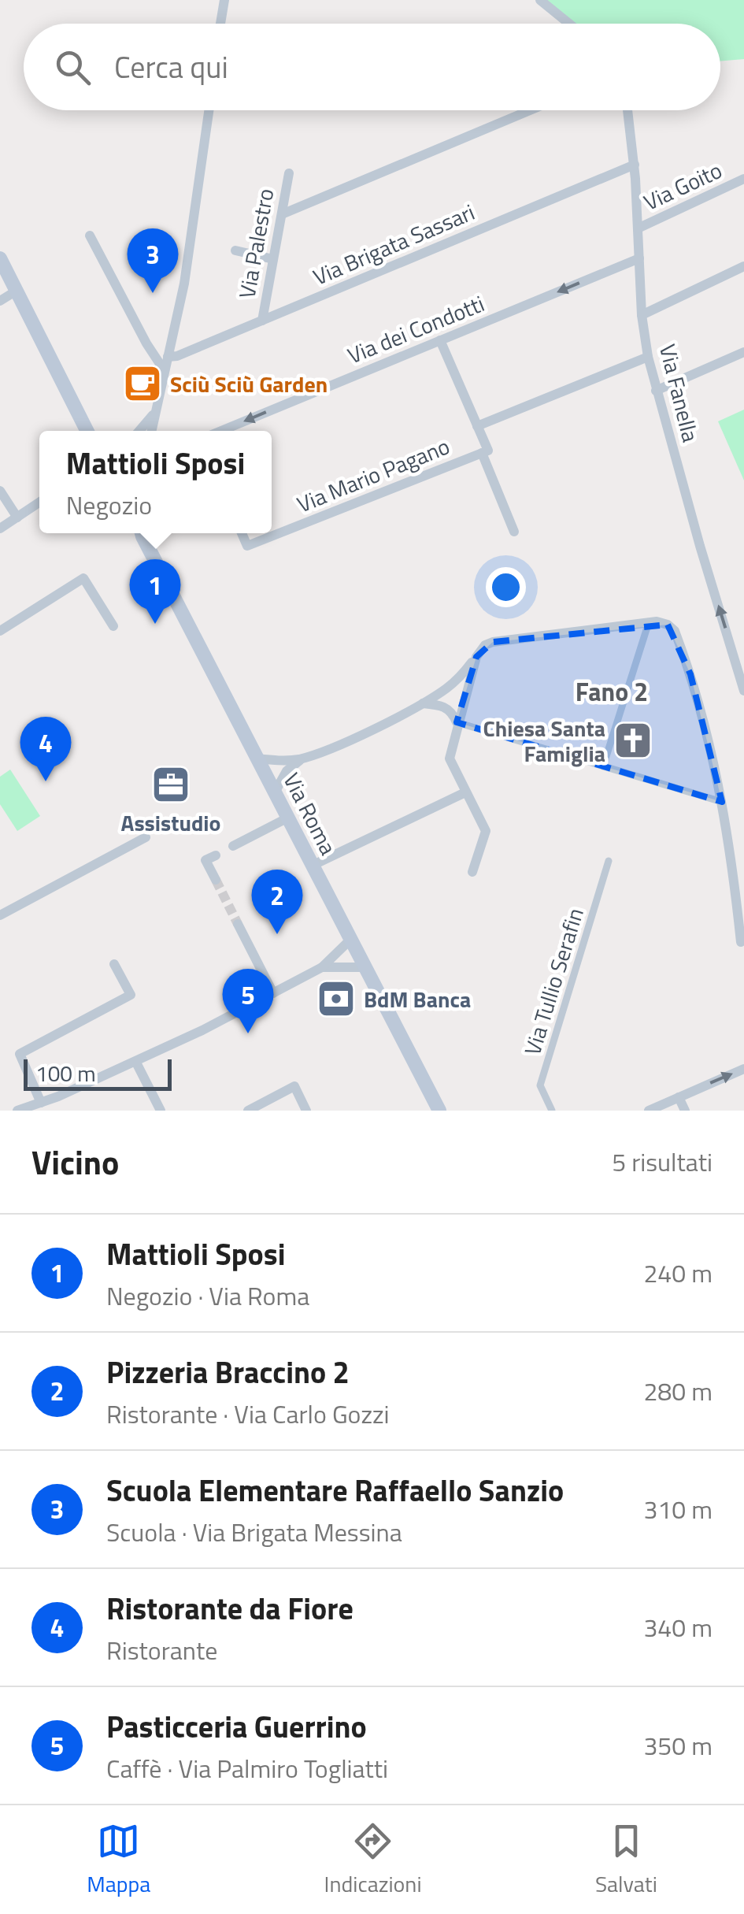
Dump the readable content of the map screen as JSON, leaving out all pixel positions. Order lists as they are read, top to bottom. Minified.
{"streets":{"main road":["Via Roma"],"street":["Via Goito","Via Palestro","Via Brigata Sassari","Via dei Condotti","Via Fanella","Via Mario Pagano","Via Tullio Serafin"]},"crossings":[["Via Goito","Via Fanella"],["Via Palestro","Via Brigata Sassari"],["Via Brigata Sassari","Via Fanella"],["Via dei Condotti","Via Fanella"]],"one_way":["Via dei Condotti"],"districts":["Fano 2"],"places":{"cafe":["Sciù Sciù Garden"],"church":["Chiesa Santa Famiglia"],"office":["Assistudio"],"bank":["BdM Banca"]},"scale_bar":"100 m","page":{"search":"Cerca qui","pins":["3","1","4","2","5"],"popup":["Mattioli Sposi","Negozio"],"scale":"100 m","heading":["Vicino","5 risultati"],"list":[{"mark":"1","name":"Mattioli Sposi","note":"Negozio · Via Roma","value":"240 m"},{"mark":"2","name":"Pizzeria Braccino 2","note":"Ristorante · Via Carlo Gozzi","value":"280 m"},{"mark":"3","name":"Scuola Elementare Raffaello Sanzio","note":"Scuola · Via Brigata Messina","value":"310 m"},{"mark":"4","name":"Ristorante da Fiore","note":"Ristorante","value":"340 m"},{"mark":"5","name":"Pasticceria Guerrino","note":"Caffè · Via Palmiro Togliatti","value":"350 m"}],"nav":["Mappa","Indicazioni","Salvati"]}}
